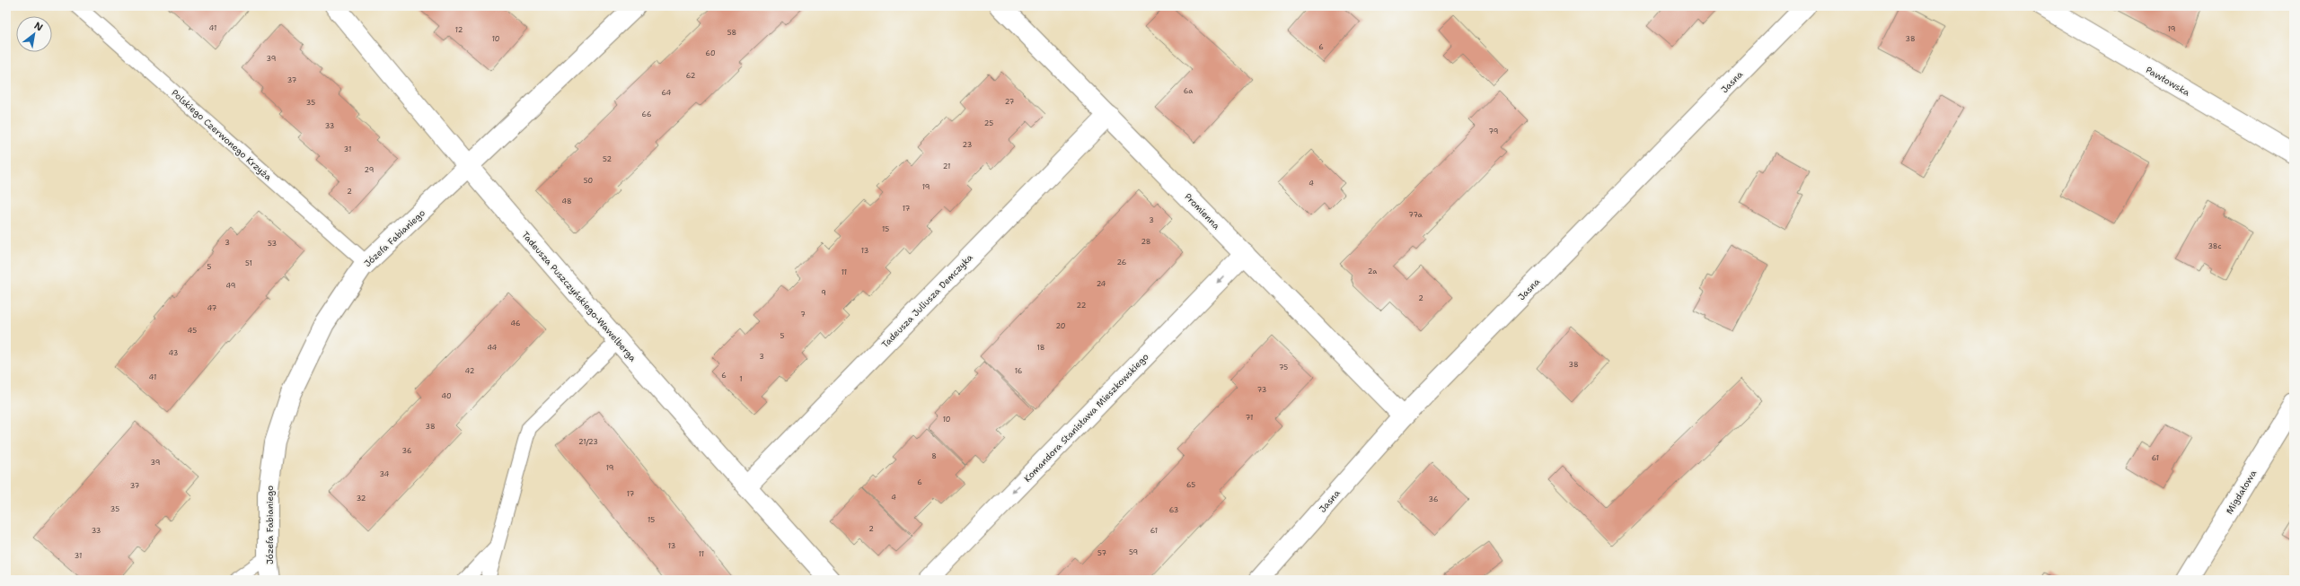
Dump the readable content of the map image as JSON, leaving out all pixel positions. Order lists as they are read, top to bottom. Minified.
{"streets":{"street":["Pawłowska","Jasna","Promienna","Józefa Fabianiego","Tadeusza Puszczyńskiego-Wawelberga","Tadeusza Juliusza Demczyka","Komandora Stanisława Mieszkowskiego","Migdałowa"],"lane":["Polskiego Czerwonego Krzyża"]},"crossings":[["Jasna","Promienna"],["Polskiego Czerwonego Krzyża","Józefa Fabianiego"],["Promienna","Tadeusza Juliusza Demczyka"],["Promienna","Komandora Stanisława Mieszkowskiego"],["Józefa Fabianiego","Tadeusza Puszczyńskiego-Wawelberga"],["Tadeusza Puszczyńskiego-Wawelberga","Tadeusza Juliusza Demczyka"]],"one_way":["Komandora Stanisława Mieszkowskiego"],"house_numbers":["41","19","12","58","10","38","6","60","39","62","37","6a","64","27","35","66","25","33","79","23","31","52","21","29","50","4","19","2","48","17","77a","3","15","28","3","53","38c","13","26","51","5","2a","11","24","49","9","2","22","47","7","46","20","45","5","44","18","43","3","38","75","42","16","6","41","1","73","40","71","10","38","21/23","36","8","61","39","19","34","6","65","37","17","4","32","36","35","63","15","2","33","61","13","59","57","11","31"],"north":"top right"}
